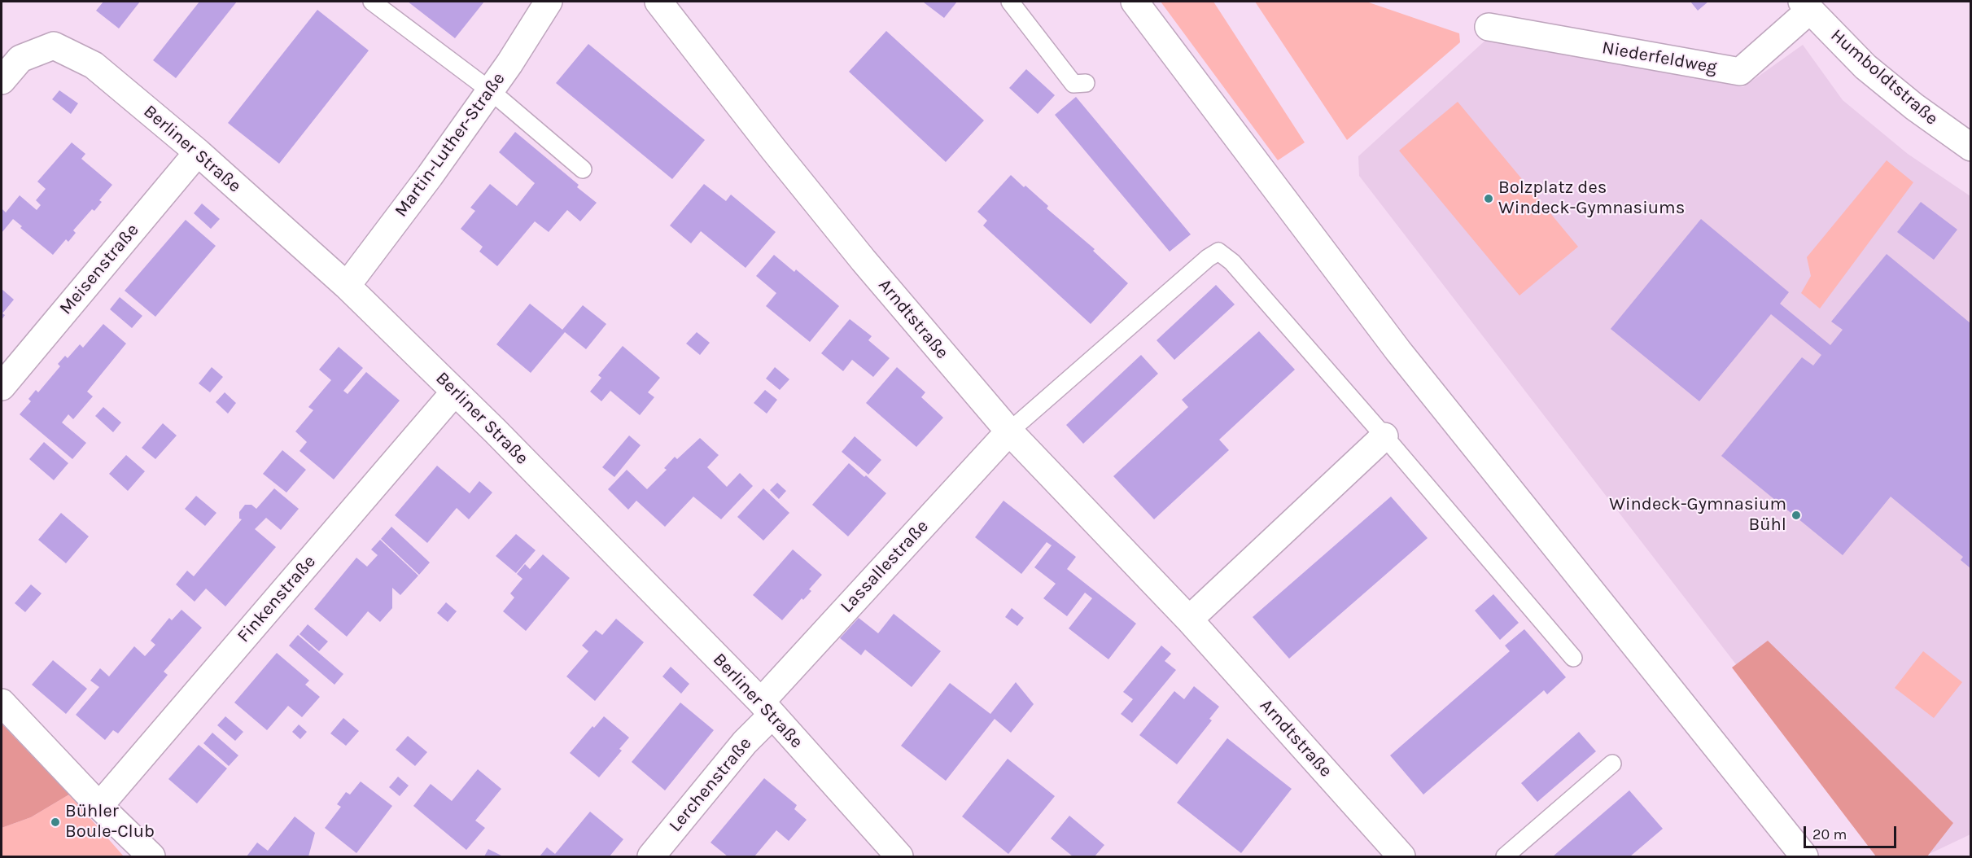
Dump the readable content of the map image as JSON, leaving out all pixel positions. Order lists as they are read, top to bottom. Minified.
{"streets":{"street":["Niederfeldweg","Humboldtstraße","Martin-Luther-Straße","Berliner Straße","Meisenstraße","Arndtstraße","Lassallestraße","Finkenstraße","Lerchenstraße"]},"crossings":[["Niederfeldweg","Humboldtstraße"],["Martin-Luther-Straße","Berliner Straße"],["Berliner Straße","Meisenstraße"],["Berliner Straße","Lassallestraße"],["Berliner Straße","Finkenstraße"],["Berliner Straße","Lerchenstraße"],["Arndtstraße","Lassallestraße"],["Lassallestraße","Lerchenstraße"]],"places":["Bolzplatz des Windeck-Gymnasiums","Windeck-Gymnasium Bühl","Bühler Boule-Club"],"scale_bar":"20 m"}
